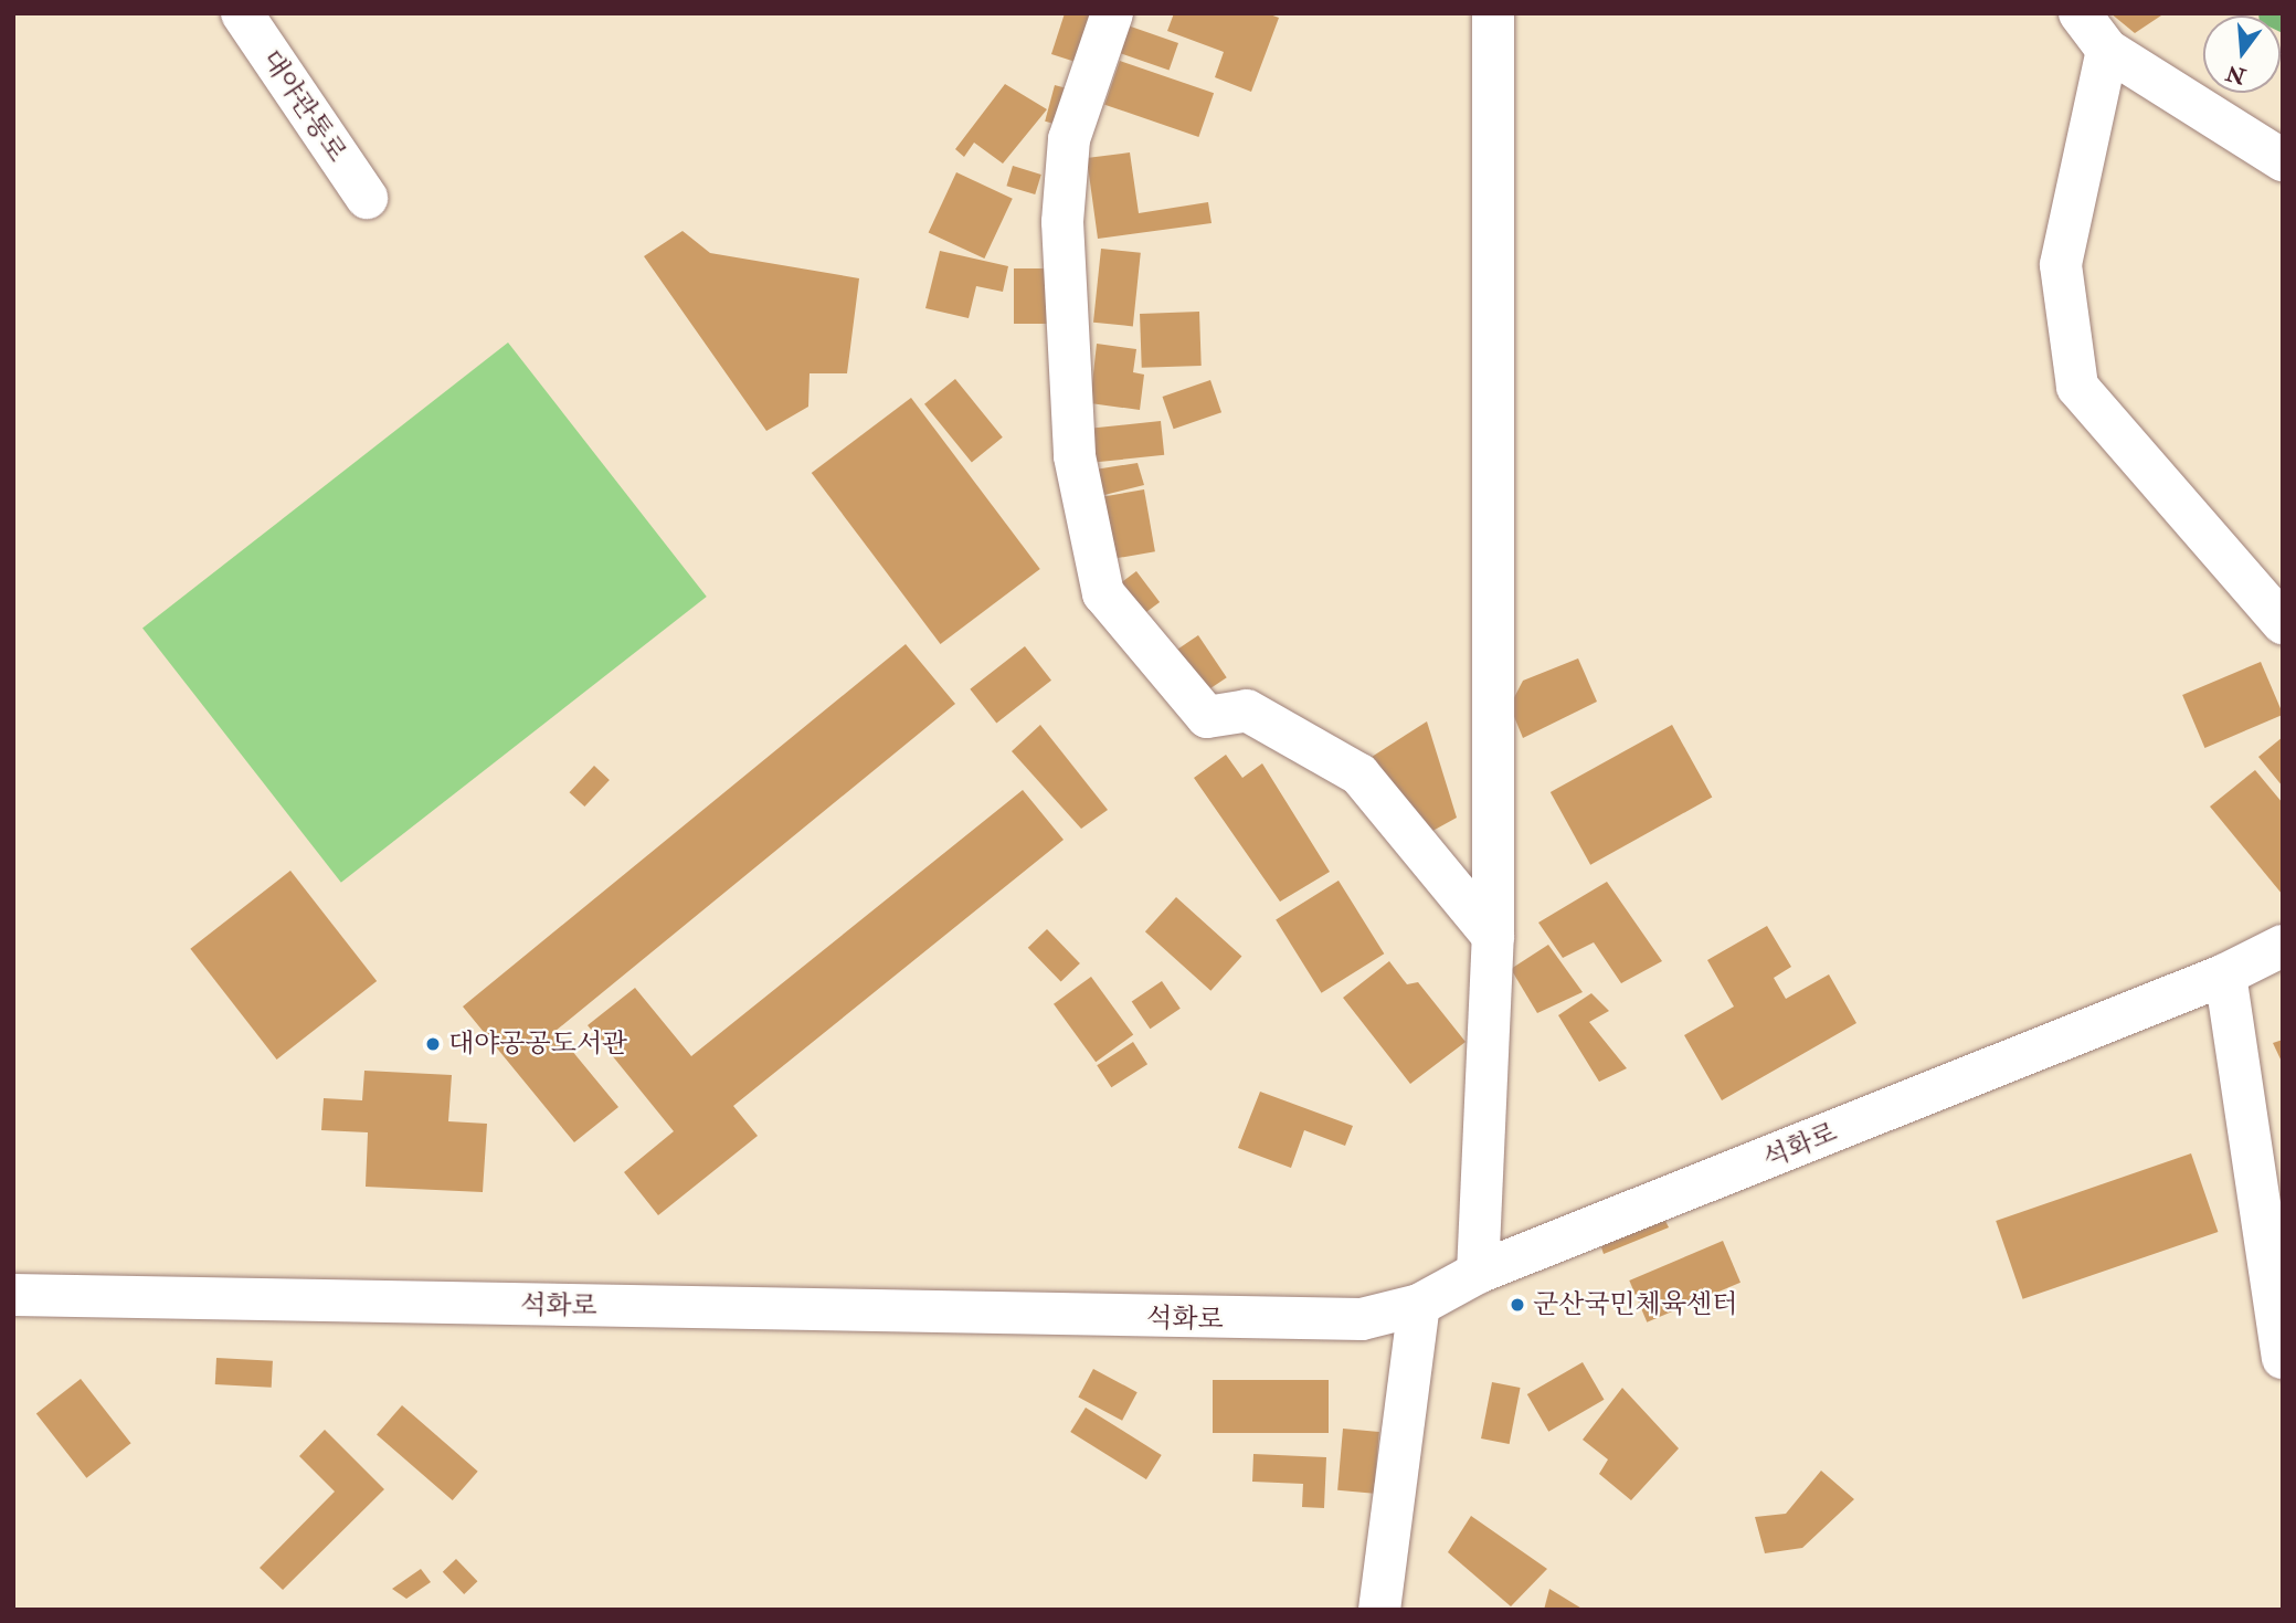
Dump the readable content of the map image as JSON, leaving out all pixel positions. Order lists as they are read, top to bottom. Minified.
{"streets":{"street":["대야관통로","석화로"]},"places":["대야공공도서관","군산국민체육센터"],"north":"bottom"}
